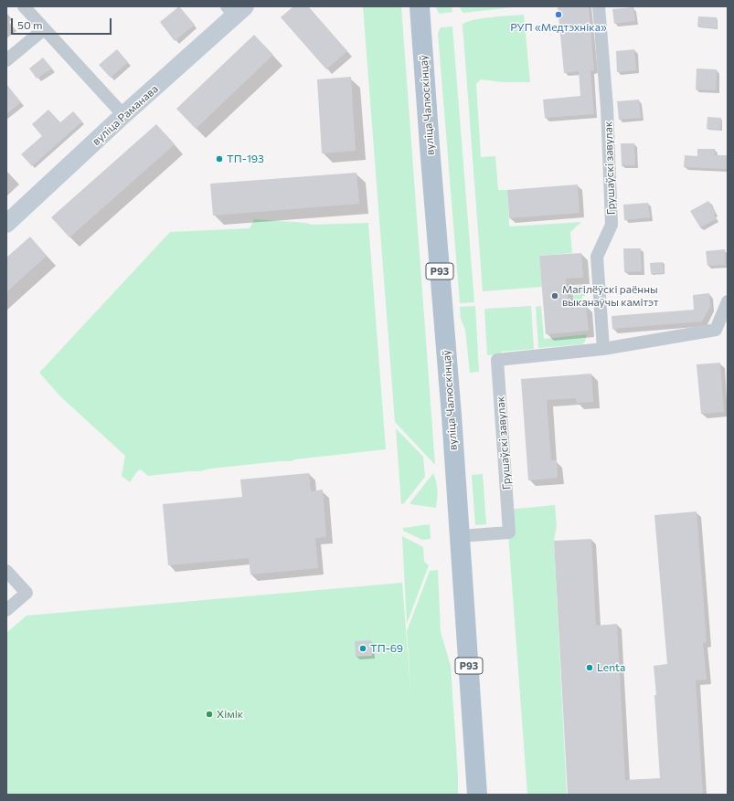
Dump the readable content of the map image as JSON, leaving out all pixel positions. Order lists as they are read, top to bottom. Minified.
{"streets":{"main road":["вуліца Чалюскінцаў","вуліца Раманава","Р93"],"street":["Грушаўскі завулак"]},"crossings":[["вуліца Чалюскінцаў","Грушаўскі завулак"]],"places":["РУП «Медтэхніка»","ТП-193","Магілёўскі раённы выканаўчы камітэт","ТП-69","Lenta","Хімік"],"scale_bar":"50 m"}
